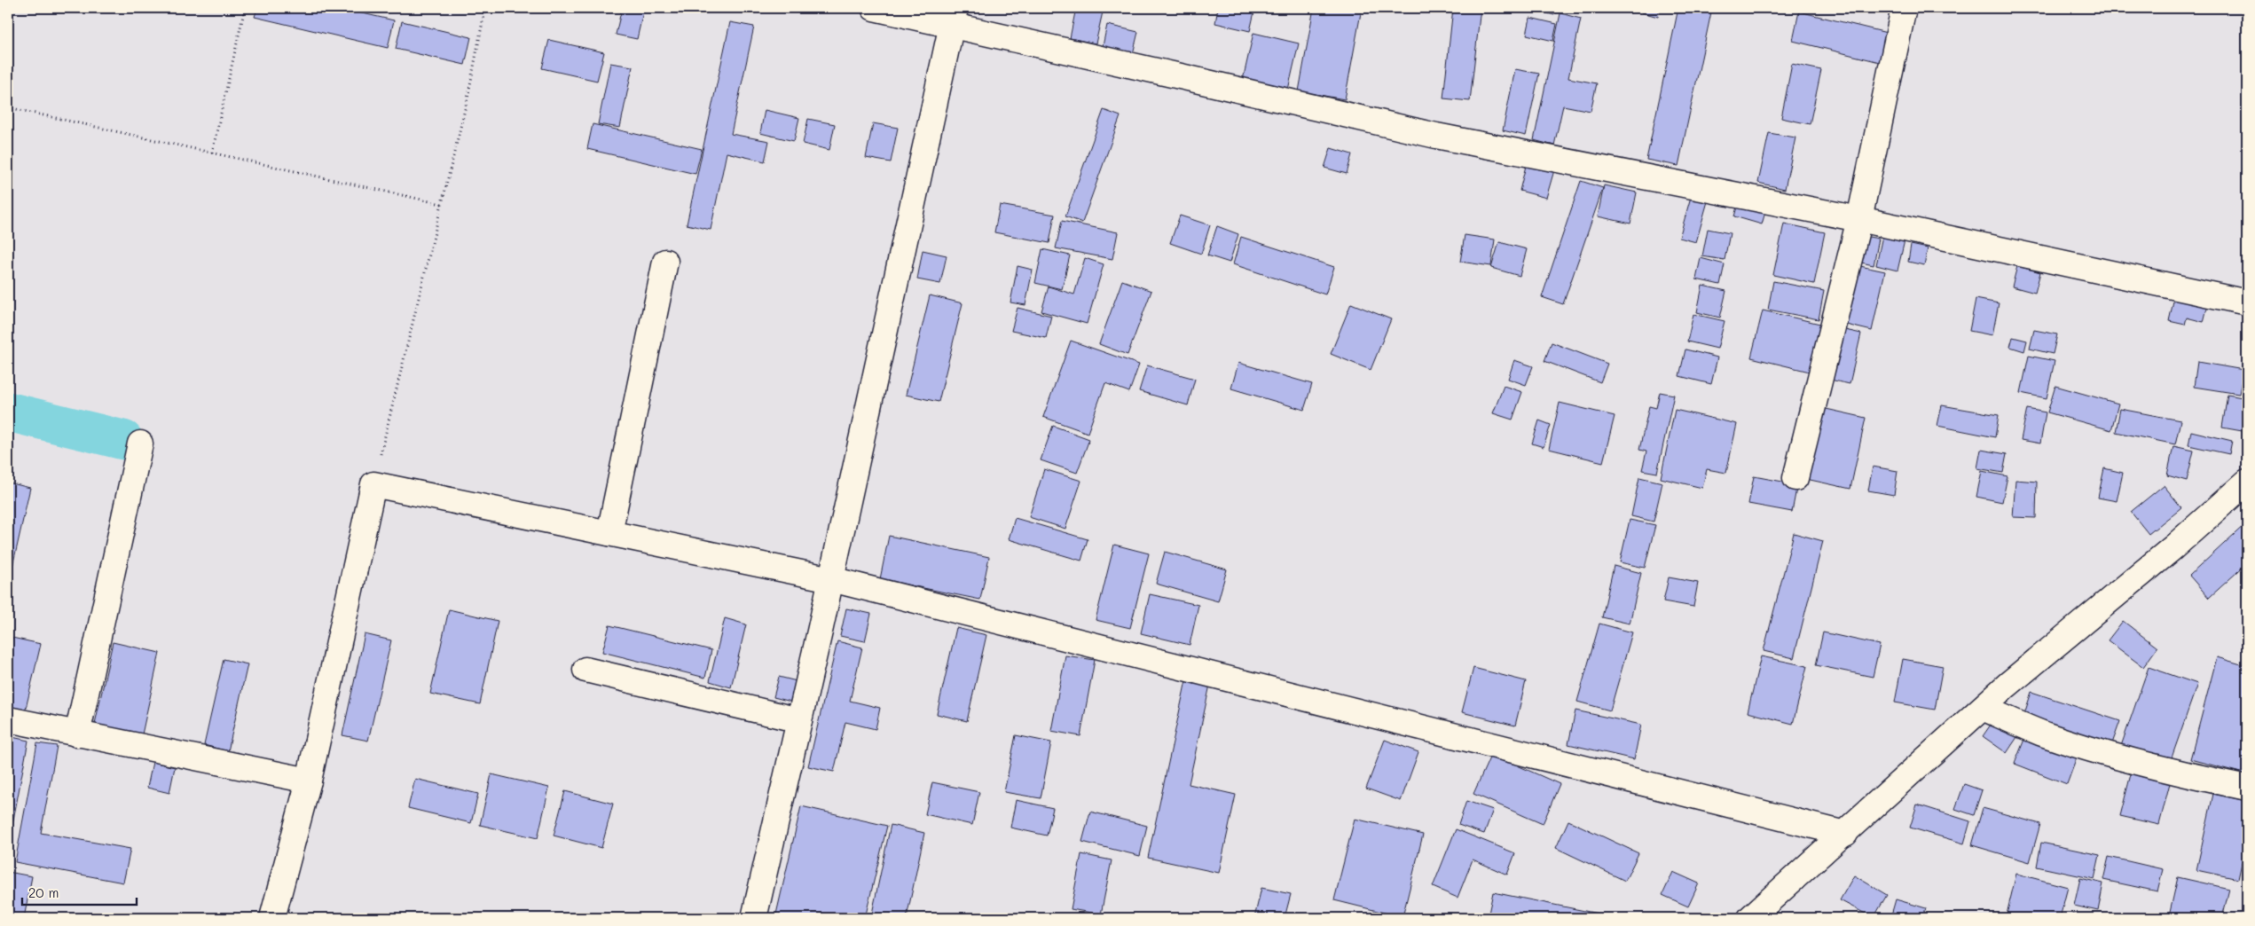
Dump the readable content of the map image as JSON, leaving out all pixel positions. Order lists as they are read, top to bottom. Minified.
{"scale_bar":"20 m"}
